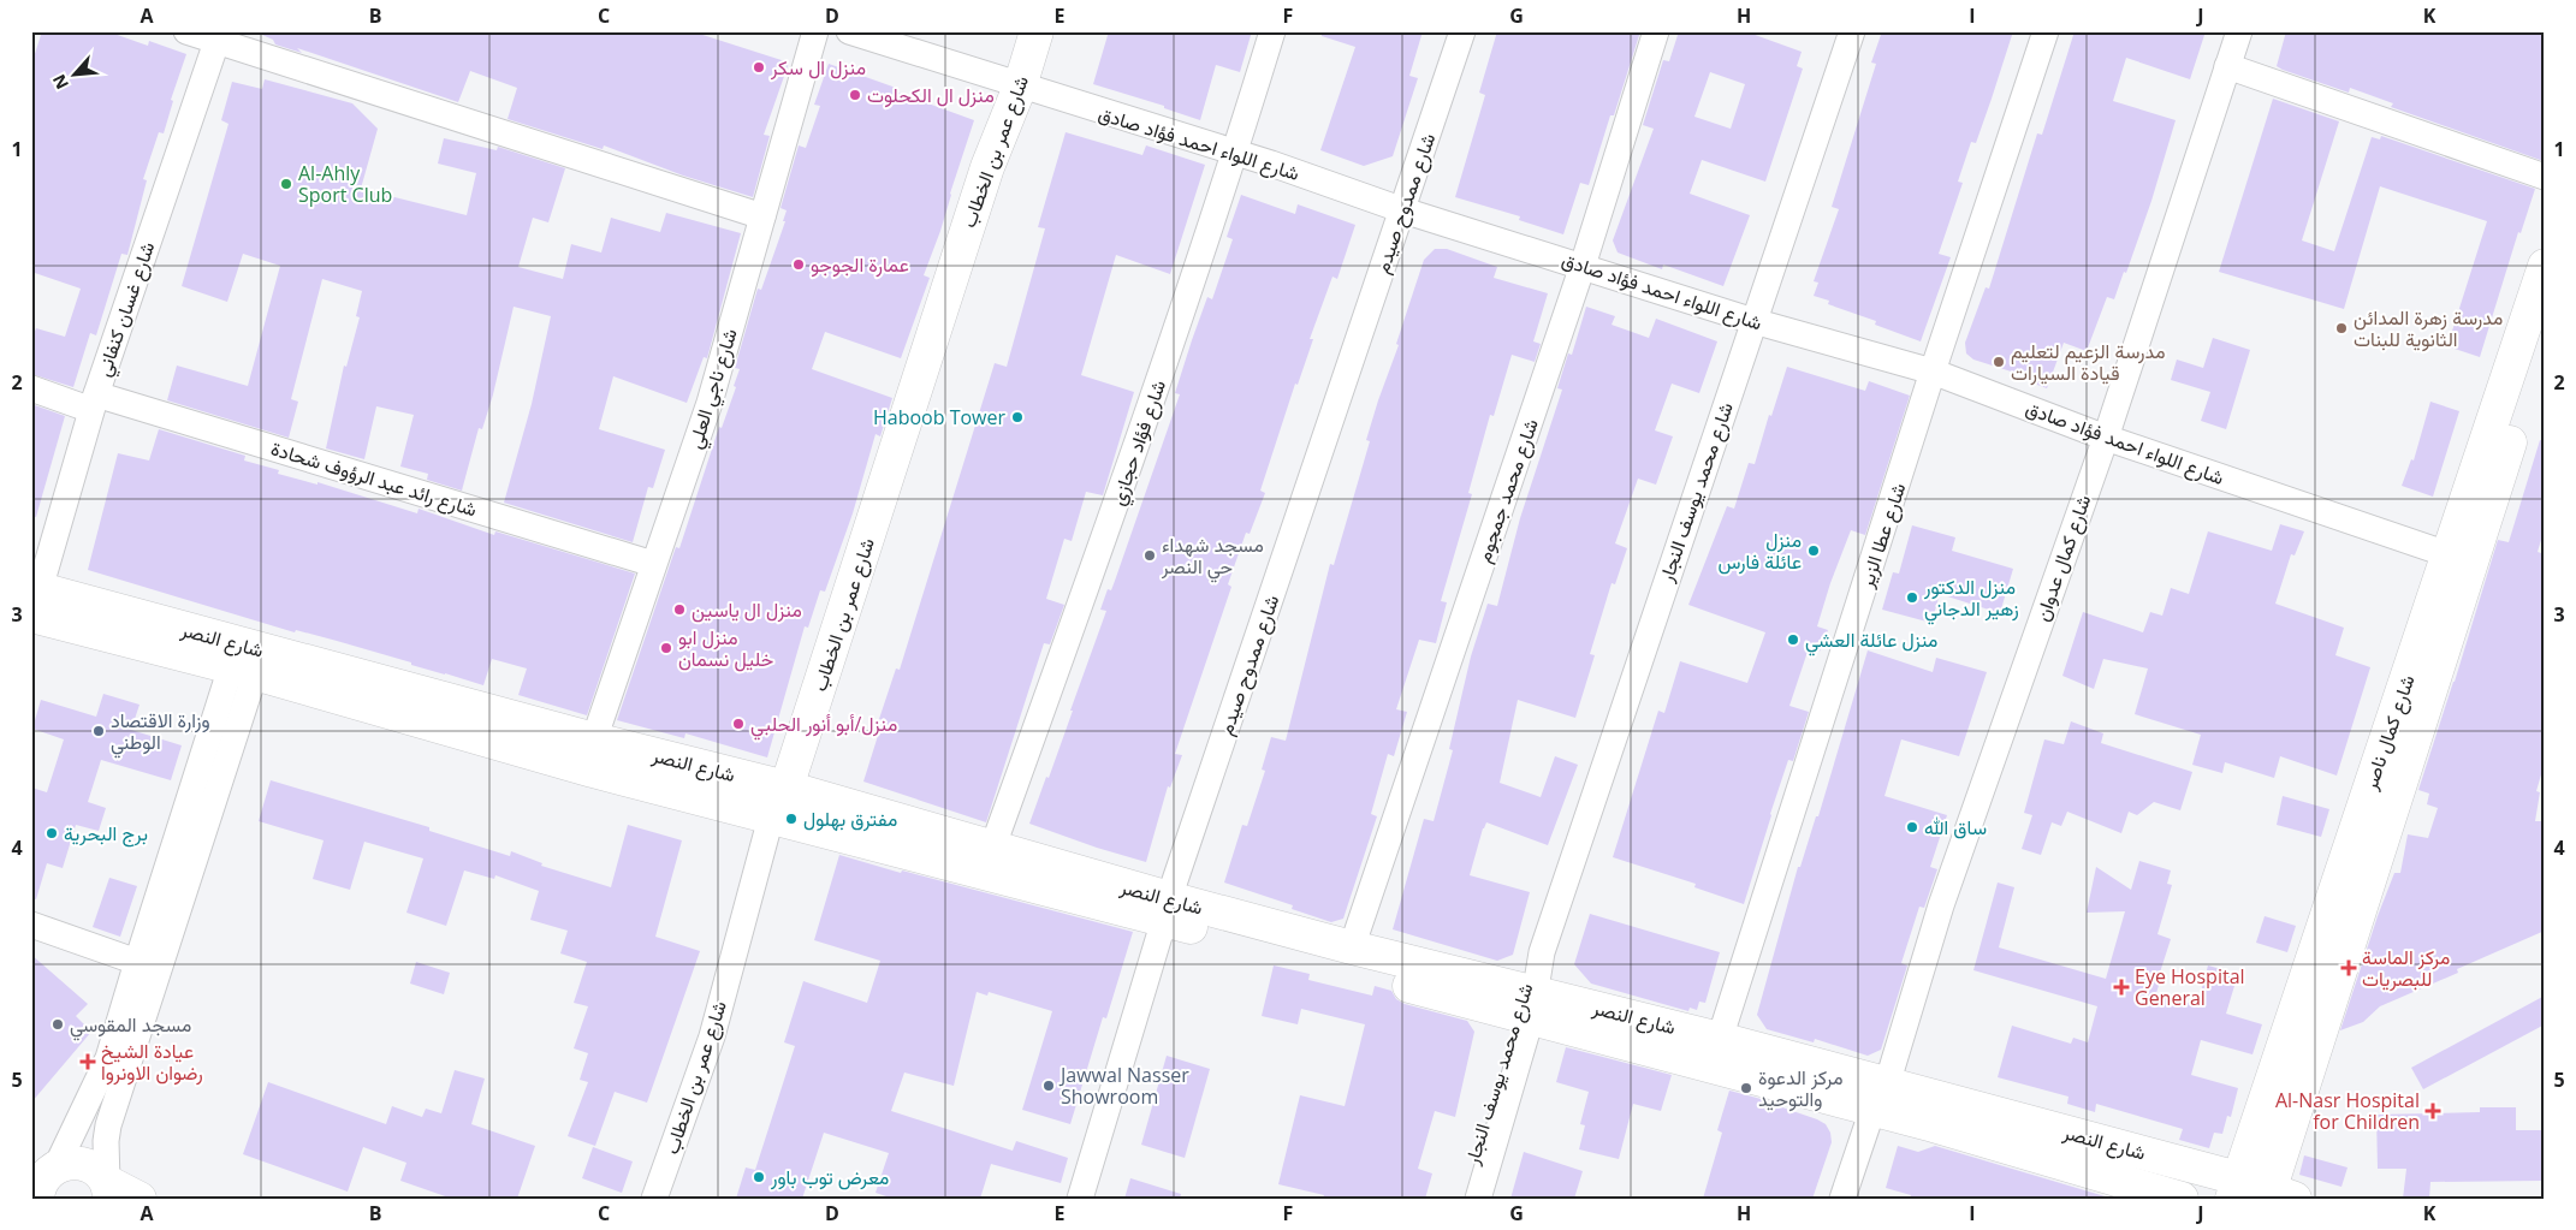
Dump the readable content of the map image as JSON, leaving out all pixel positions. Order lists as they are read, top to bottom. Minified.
{"streets":{"main road":["شارع عمر بن الخطاب","شارع النصر","شارع كمال ناصر"],"street":["شارع اللواء احمد فؤاد صادق","شارع ممدوح صيدم","شارع غسان كنفاني","شارع ناجي العلي","شارع فؤاد حجازي","شارع رائد عبد الرؤوف شحادة","شارع محمد جمجوم","شارع محمد يوسف النجار","شارع عطا الزير","شارع كمال عدوان"]},"crossings":[["شارع اللواء احمد فؤاد صادق","شارع عمر بن الخطاب"],["شارع اللواء احمد فؤاد صادق","شارع ممدوح صيدم"],["شارع اللواء احمد فؤاد صادق","شارع فؤاد حجازي"],["شارع اللواء احمد فؤاد صادق","شارع محمد جمجوم"],["شارع اللواء احمد فؤاد صادق","شارع محمد يوسف النجار"],["شارع اللواء احمد فؤاد صادق","شارع عطا الزير"],["شارع اللواء احمد فؤاد صادق","شارع كمال عدوان"],["شارع اللواء احمد فؤاد صادق","شارع كمال ناصر"],["شارع عمر بن الخطاب","شارع النصر"],["شارع ممدوح صيدم","شارع النصر"],["شارع غسان كنفاني","شارع رائد عبد الرؤوف شحادة"],["شارع غسان كنفاني","شارع النصر"],["شارع ناجي العلي","شارع رائد عبد الرؤوف شحادة"],["شارع ناجي العلي","شارع النصر"],["شارع فؤاد حجازي","شارع النصر"],["شارع محمد جمجوم","شارع النصر"],["شارع محمد يوسف النجار","شارع النصر"],["شارع عطا الزير","شارع النصر"],["شارع كمال عدوان","شارع النصر"],["شارع النصر","شارع كمال ناصر"]],"places":{"other":["منزل ال سكر","منزل ال الكحلوت","Al-Ahly Sport Club","عمارة الجوجو","مدرسة زهرة المدائن الثانوية للبنات","مدرسة الزعيم لتعليم قيادة السيارات","Haboob Tower","منزل عائلة فارس","مسجد شهداء حي النصر","منزل الدكتور زهير الدجاني","منزل ال ياسين","منزل عائلة العشي","منزل ابو خليل نسمان","منزل/أبو أنور الحلبي","وزارة الاقتصاد الوطني","مفترق بهلول","ساق الله","برج البحرية","مسجد المقوسي","Jawwal Nasser Showroom","مركز الدعوة والتوحيد","معرض توب باور"],"health":["مركز الماسة للبصريات","Eye Hospital General","عيادة الشيخ رضوان الاونروا","Al-Nasr Hospital for Children"]},"north":"bottom left","grid":{"columns":["A","B","C","D","E","F","G","H","I","J","K"],"rows":["1","2","3","4","5"]}}
